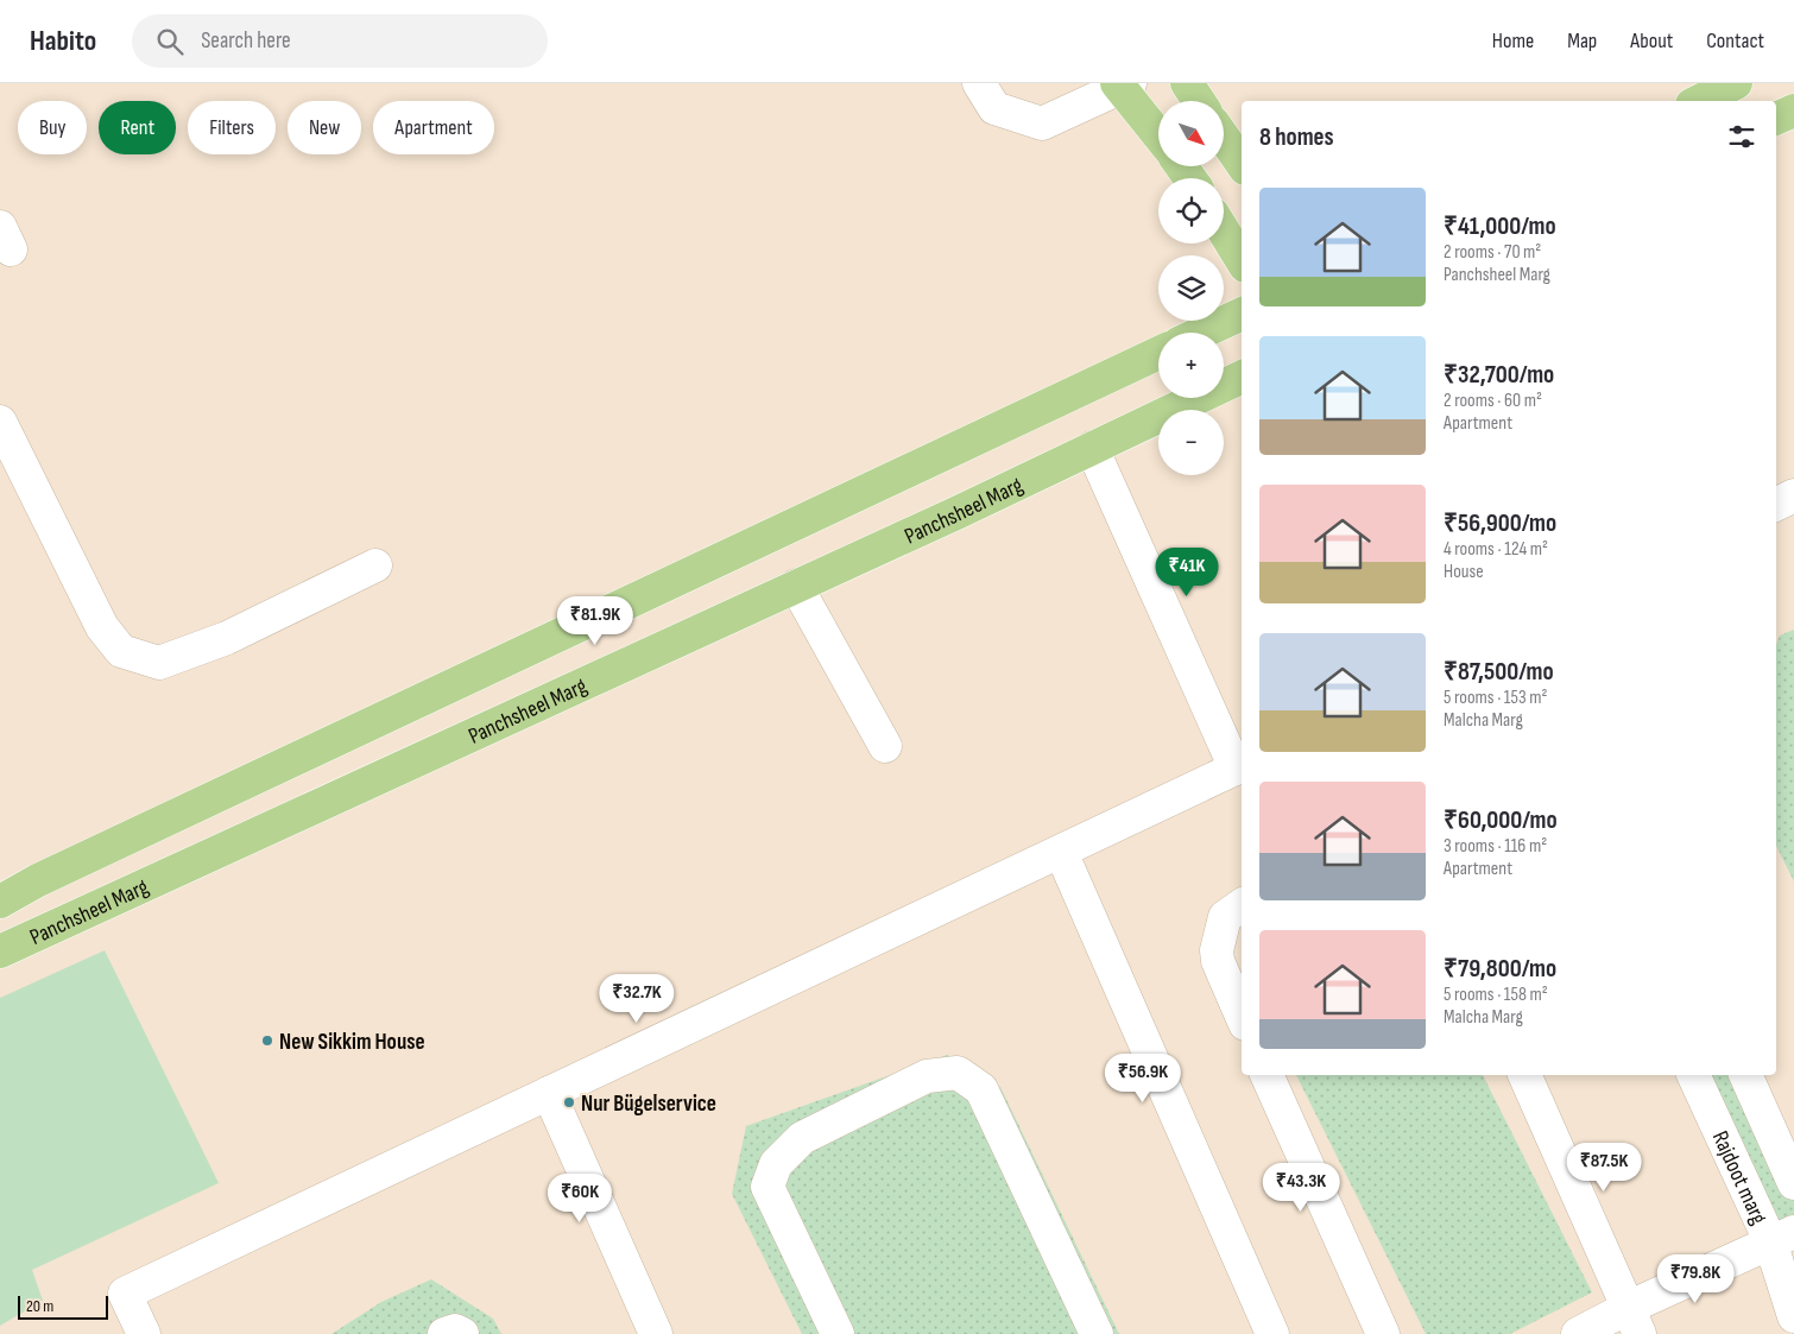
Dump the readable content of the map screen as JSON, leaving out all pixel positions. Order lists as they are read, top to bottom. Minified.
{"streets":{"main road":["Panchsheel Marg"],"street":["Rajdoot marg"]},"places":["New Sikkim House","Nur Bügelservice"],"scale_bar":"20 m","north":"bottom right","page":{"header":"Habito","search":"Search here","nav":["Home","Map","About","Contact"],"map_buttons":["+","−"],"chip":["Buy","Rent","Filters","New","Apartment"],"heading":"8 homes","list":[{"name":"₹41,000/mo","note":"2 rooms · 70 m² · Panchsheel Marg"},{"name":"₹32,700/mo","note":"2 rooms · 60 m² · Apartment"},{"name":"₹56,900/mo","note":"4 rooms · 124 m² · House"},{"name":"₹87,500/mo","note":"5 rooms · 153 m² · Malcha Marg"},{"name":"₹60,000/mo","note":"3 rooms · 116 m² · Apartment"},{"name":"₹79,800/mo","note":"5 rooms · 158 m² · Malcha Marg"}],"price":["₹41K","₹81.9K","₹32.7K","₹56.9K","₹87.5K","₹43.3K","₹60K","₹79.8K"],"scale":"20 m"}}
